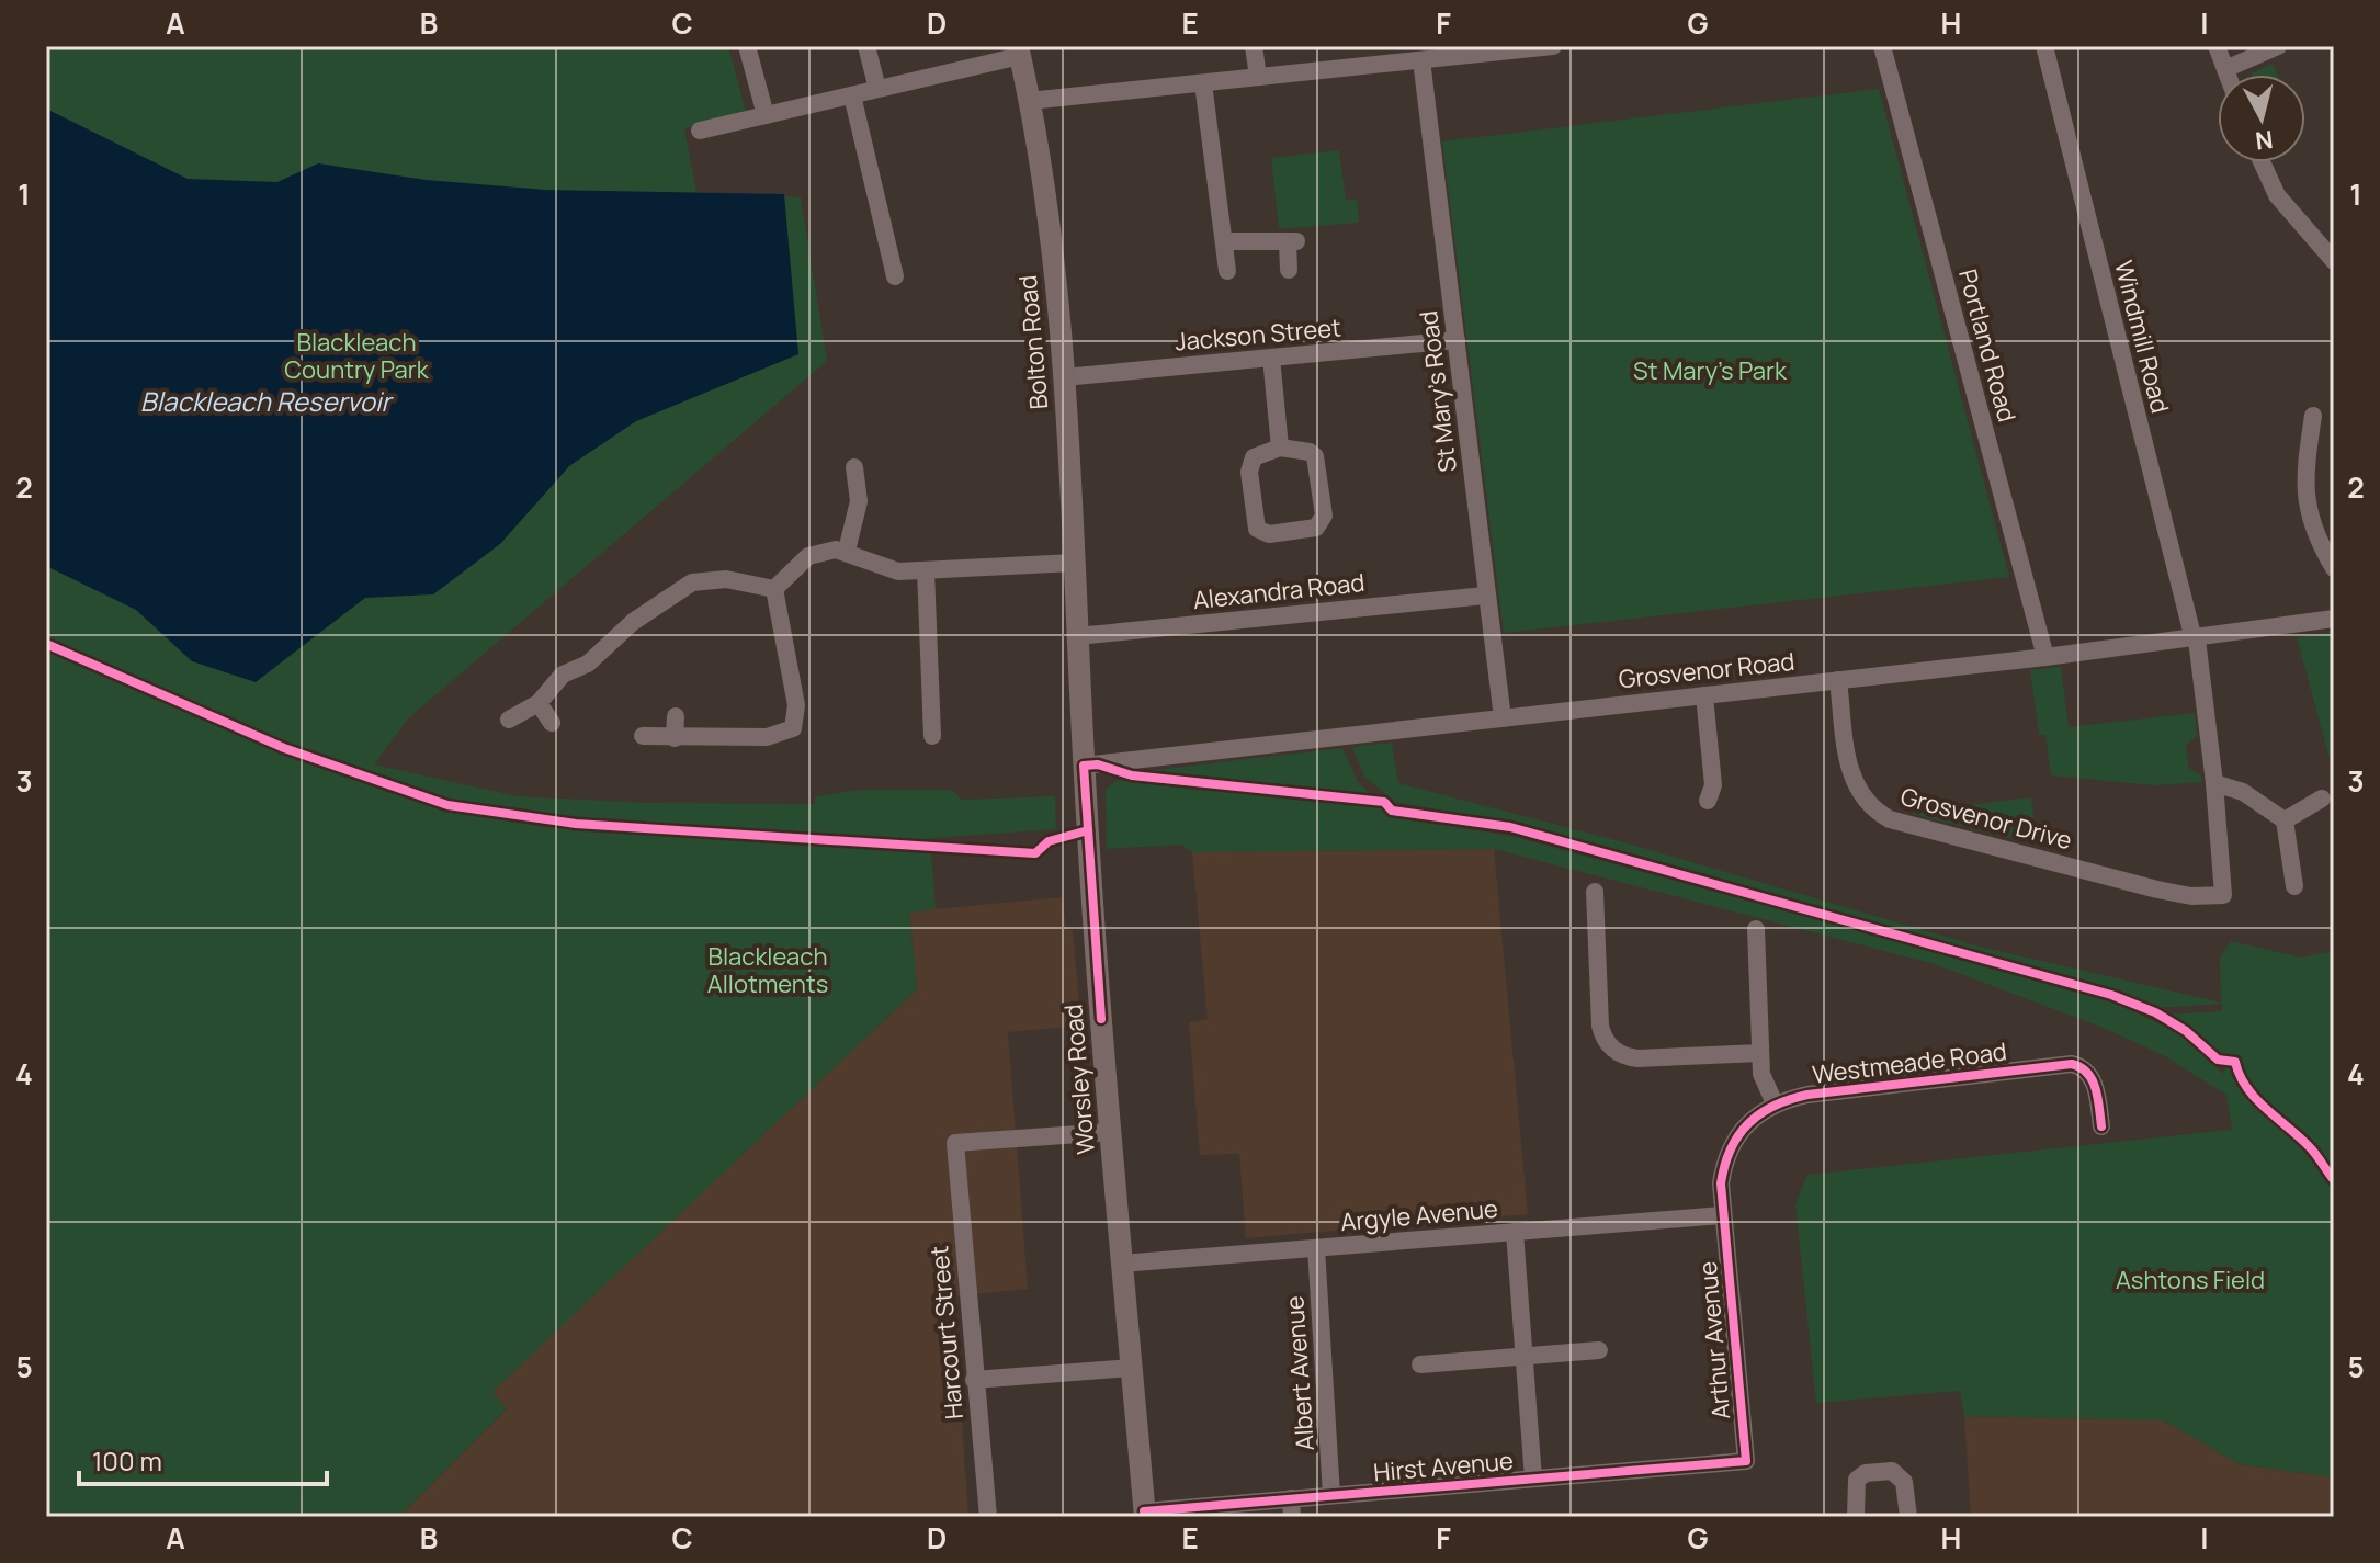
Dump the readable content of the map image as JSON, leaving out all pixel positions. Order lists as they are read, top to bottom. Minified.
{"streets":{"main road":["Bolton Road","Worsley Road"],"street":["Jackson Street","Windmill Road","Portland Road","St Mary's Road","Alexandra Road","Grosvenor Road","Grosvenor Drive","Westmeade Road","Argyle Avenue","Harcourt Street","Arthur Avenue","Albert Avenue","Hirst Avenue"]},"crossings":[["Jackson Street","Bolton Road"],["Jackson Street","St Mary's Road"],["Windmill Road","Grosvenor Road"],["Windmill Road","Grosvenor Drive"],["Bolton Road","Alexandra Road"],["Bolton Road","Worsley Road"],["Portland Road","Grosvenor Road"],["St Mary's Road","Alexandra Road"],["St Mary's Road","Grosvenor Road"],["Alexandra Road","Worsley Road"],["Grosvenor Road","Grosvenor Drive"],["Grosvenor Road","Worsley Road"],["Westmeade Road","Argyle Avenue"],["Westmeade Road","Arthur Avenue"],["Worsley Road","Argyle Avenue"],["Worsley Road","Harcourt Street"],["Worsley Road","Hirst Avenue"],["Argyle Avenue","Arthur Avenue"],["Argyle Avenue","Albert Avenue"],["Arthur Avenue","Hirst Avenue"],["Albert Avenue","Hirst Avenue"]],"water":["Blackleach Reservoir"],"parks":["Blackleach Country Park","St Mary's Park","Blackleach Allotments","Ashtons Field"],"scale_bar":"100 m","north":"bottom","grid":{"columns":["A","B","C","D","E","F","G","H","I"],"rows":["1","2","3","4","5"]}}
